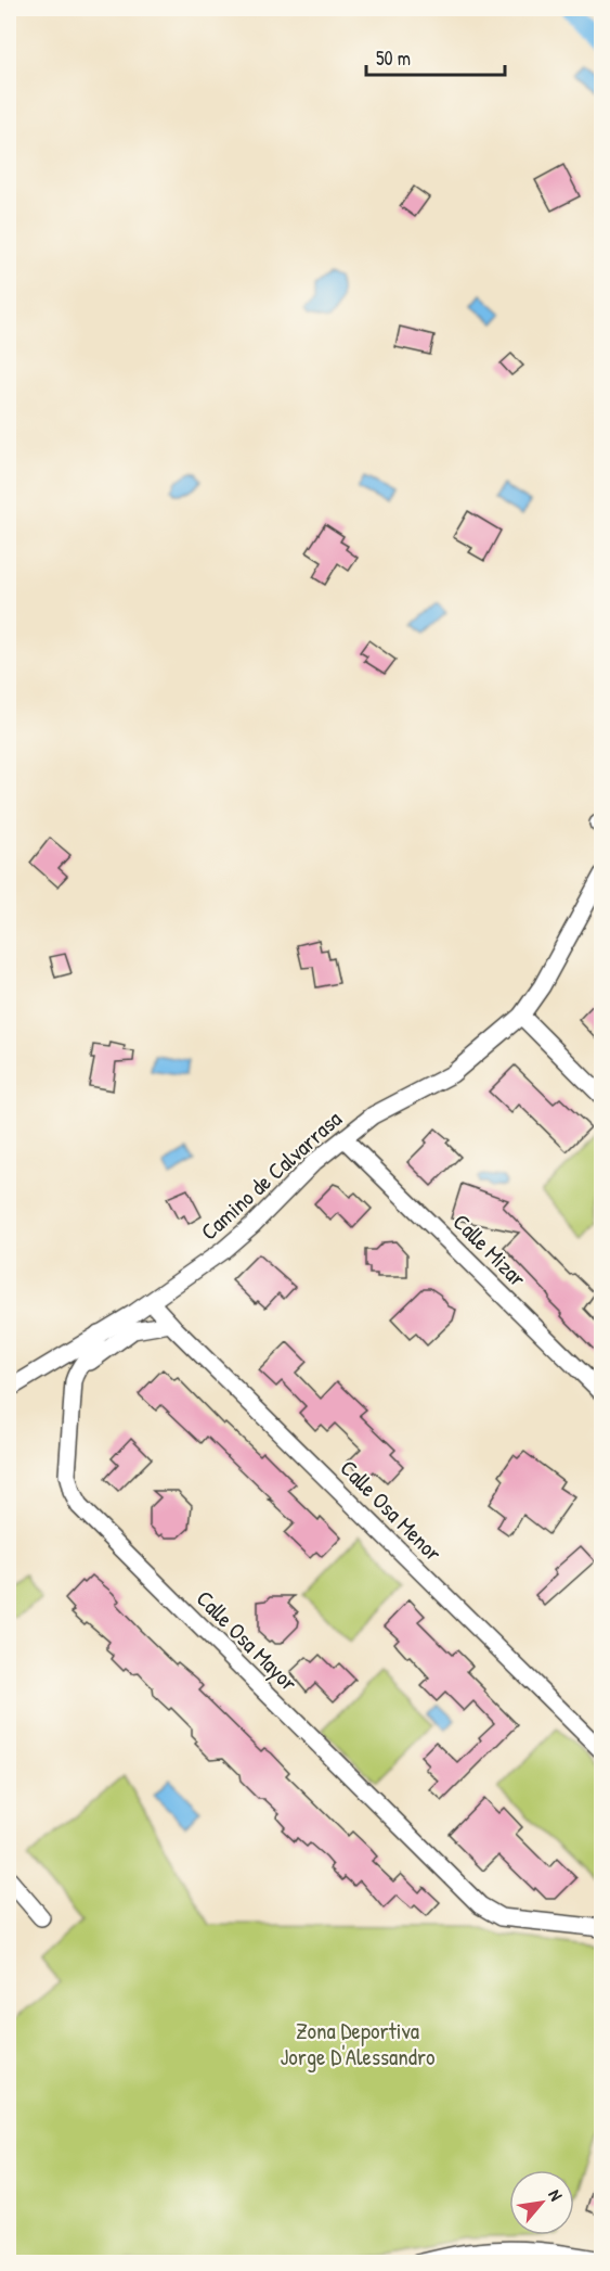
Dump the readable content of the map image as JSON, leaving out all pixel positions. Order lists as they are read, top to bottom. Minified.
{"streets":{"street":["Camino de Calvarrasa","Calle Mizar","Calle Osa Menor","Calle Osa Mayor"]},"crossings":[["Camino de Calvarrasa","Calle Mizar"],["Camino de Calvarrasa","Calle Osa Menor"]],"parks":["Zona Deportiva Jorge D'Alessandro"],"scale_bar":"50 m","north":"top right"}
